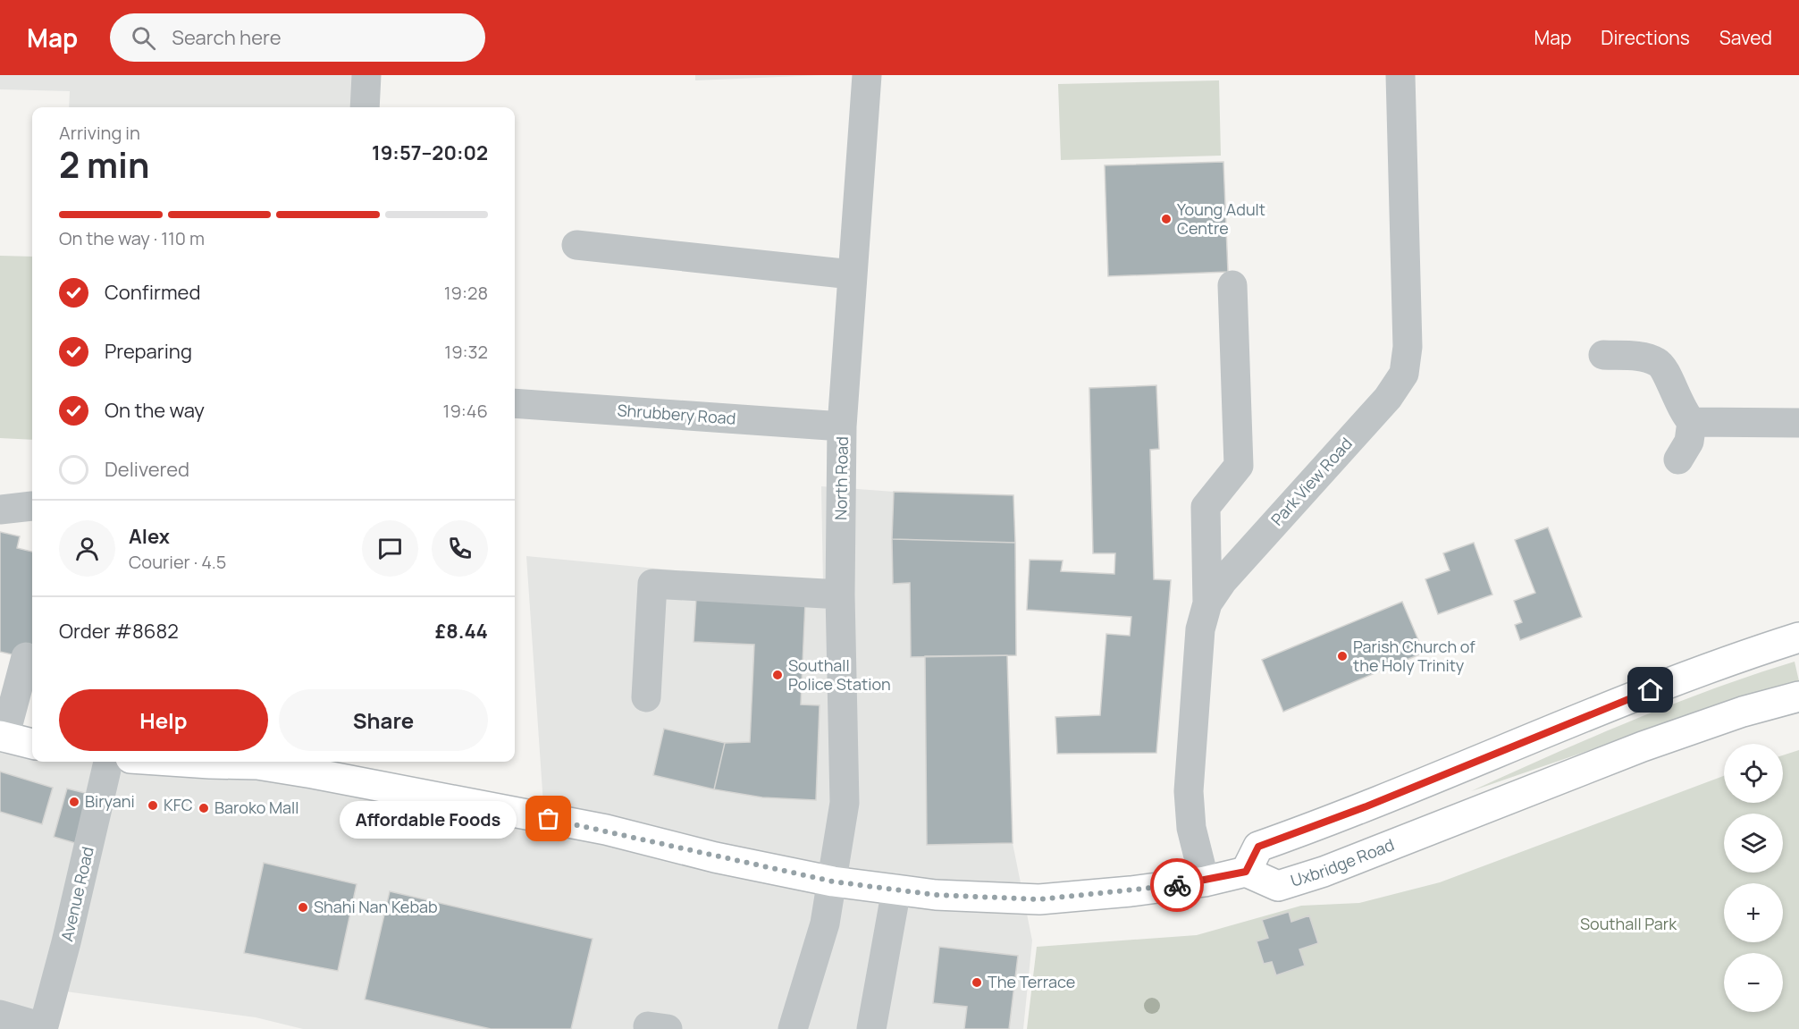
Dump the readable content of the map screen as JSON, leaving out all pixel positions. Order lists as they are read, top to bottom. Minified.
{"streets":{"main road":["Uxbridge Road"],"street":["Shrubbery Road","North Road","Park View Road","Avenue Road"]},"crossings":[["Shrubbery Road","North Road"]],"parks":["Southall Park"],"places":["Young Adult Centre","Parish Church of the Holy Trinity","Southall Police Station","Biryani","KFC","Baroko Mall","Affordable Foods","Shahi Nan Kebab","The Terrace"],"page":{"header":"Map","search":"Search here","nav":["Map","Directions","Saved"],"heading":["2 min","Arriving in","19:57–20:02"],"panel":["Alex","Courier · 4.5","Order #8682","£8.44"],"bar":"On the way · 110 m","list":[["Confirmed","19:28"],["Preparing","19:32"],["On the way","19:46"],"Delivered"],"buttons":["Help","Share"],"map_buttons":["+","−"],"bubble":"Affordable Foods"}}
